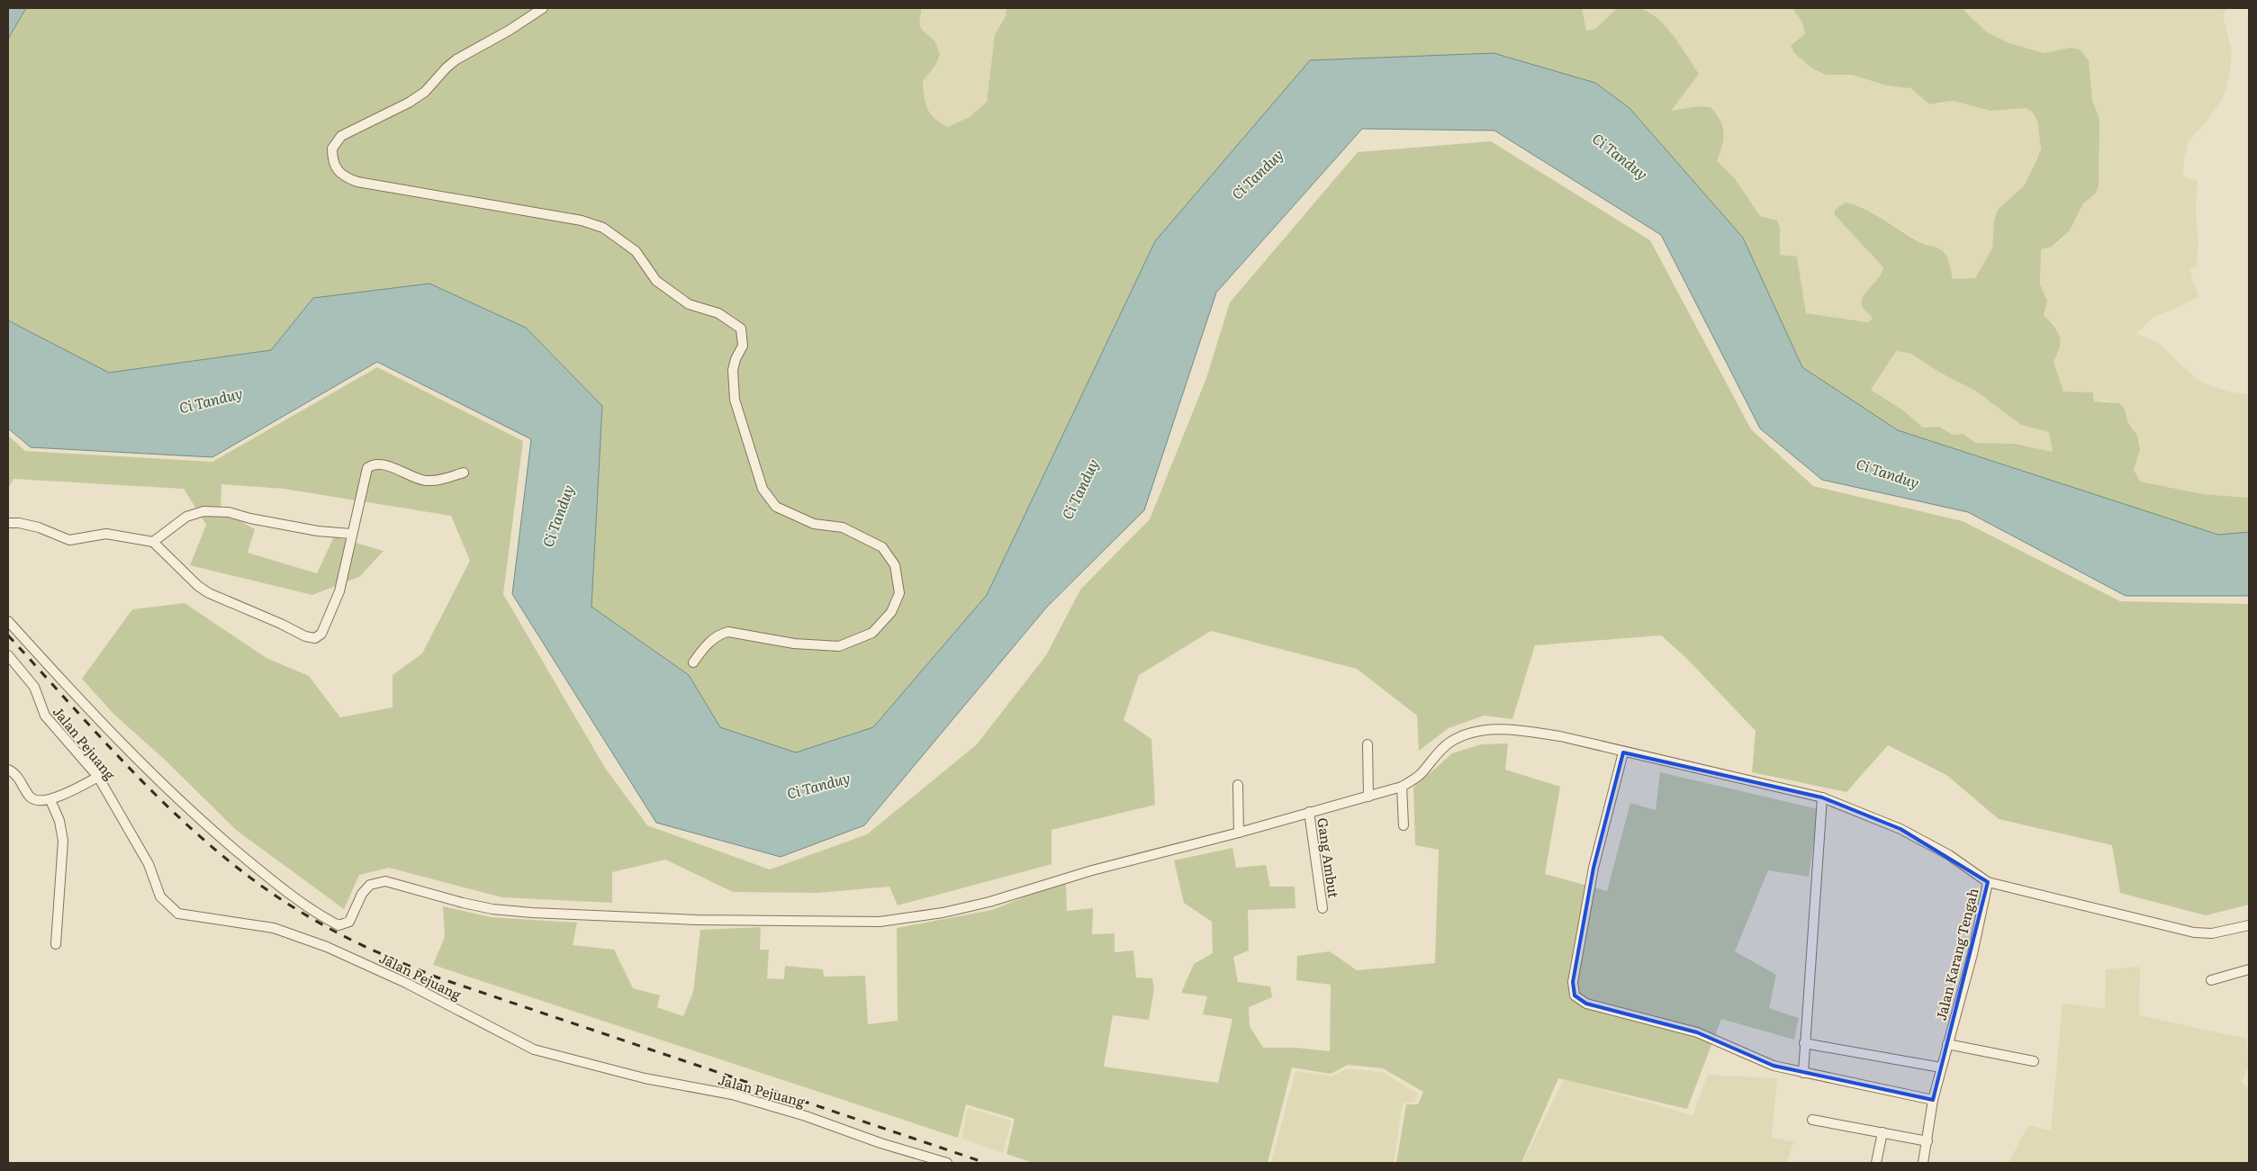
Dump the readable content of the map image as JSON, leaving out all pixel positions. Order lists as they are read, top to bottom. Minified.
{"streets":{"street":["Jalan Pejuang","Gang Ambut","Jalan Karang Tengah"]},"water":["Ci Tanduy"]}
